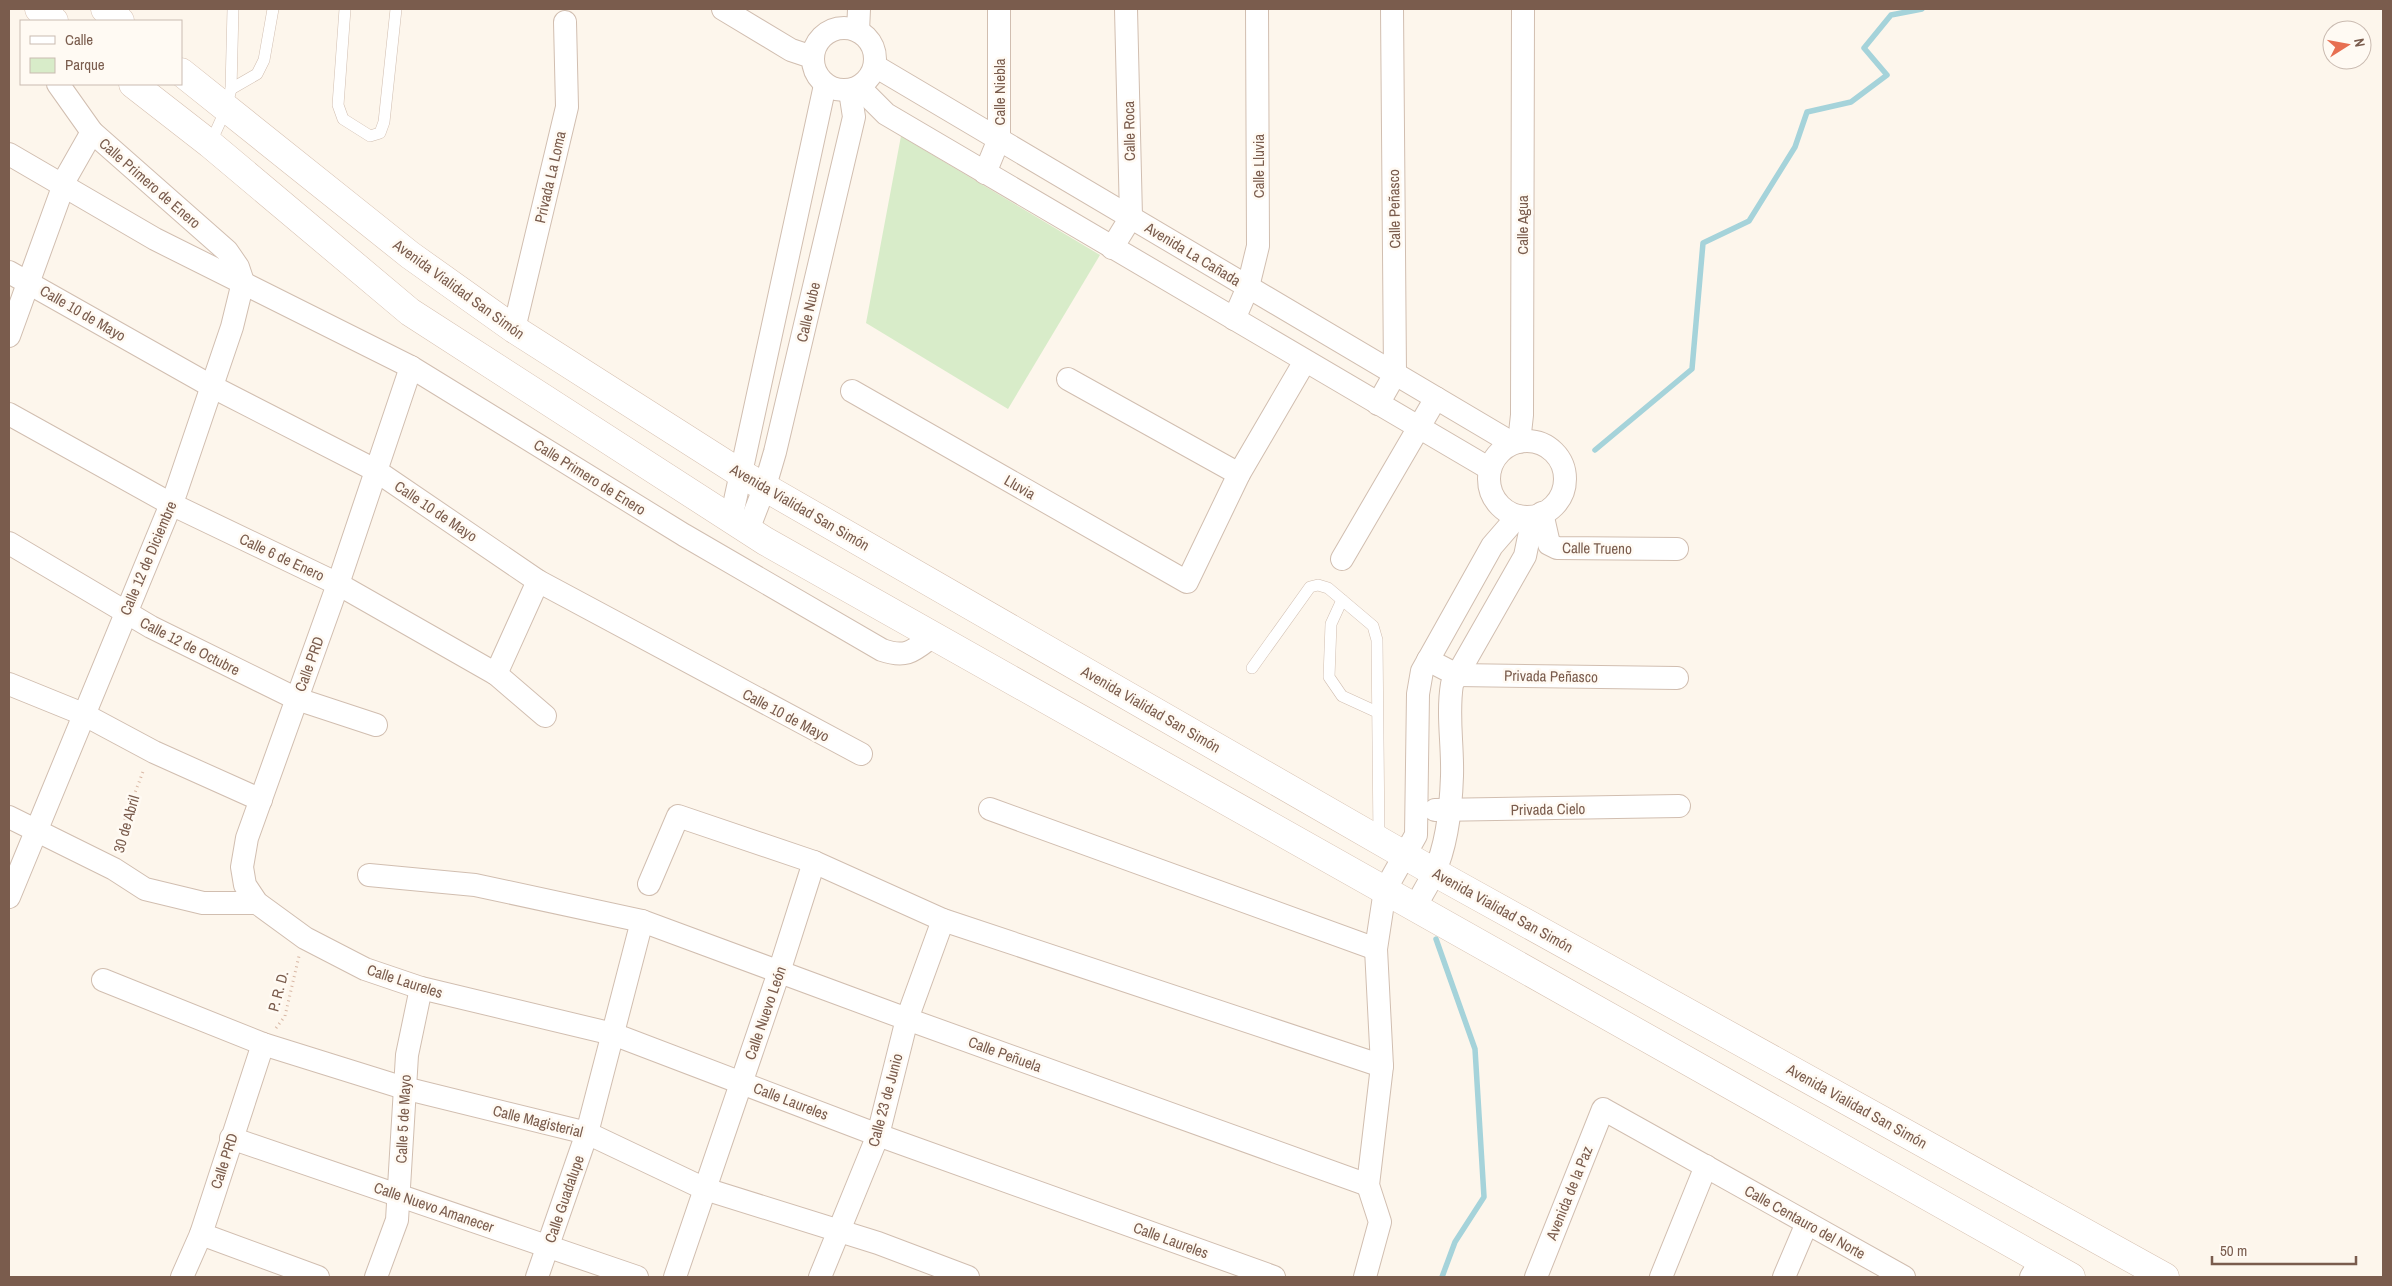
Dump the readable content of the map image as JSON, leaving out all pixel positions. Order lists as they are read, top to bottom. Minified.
{"streets":{"main road":["Avenida Vialidad San Simón"],"street":["Calle Niebla","Calle Roca","Calle Lluvia","Privada La Loma","Calle Primero de Enero","Calle Peñasco","Calle Agua","Avenida La Cañada","Calle Nube","Calle 10 de Mayo","Lluvia","Calle Trueno","Calle 6 de Enero","Calle 12 de Diciembre","Calle 12 de Octubre","Calle PRD","Privada Peñasco","Privada Cielo","30 de Abril","Calle Laureles","Calle Nuevo León","Calle Peñuela","Calle 23 de Junio","Calle 5 de Mayo","Calle Magisterial","Avenida de la Paz","Calle Guadalupe","Calle Nuevo Amanecer","Calle Centauro del Norte"],"path":["P. R. D."]},"crossings":[["Calle Niebla","Avenida La Cañada"],["Calle Roca","Avenida La Cañada"],["Calle Lluvia","Avenida La Cañada"],["Privada La Loma","Avenida Vialidad San Simón"],["Calle Primero de Enero","Calle 12 de Diciembre"],["Calle Primero de Enero","Calle PRD"],["Calle Peñasco","Avenida La Cañada"],["Calle Agua","Avenida La Cañada"],["Calle Agua","Calle Trueno"],["Avenida La Cañada","Calle Nube"],["Avenida La Cañada","Calle Trueno"],["Avenida Vialidad San Simón","Calle Nube"],["Calle 10 de Mayo","Calle 12 de Diciembre"],["Calle 10 de Mayo","Calle PRD"],["Calle 6 de Enero","Calle 12 de Diciembre"],["Calle 6 de Enero","Calle PRD"],["Calle 12 de Diciembre","Calle 12 de Octubre"],["Calle 12 de Octubre","Calle PRD"],["Calle PRD","30 de Abril"],["Calle PRD","Calle Laureles"],["Calle PRD","P. R. D."],["Calle PRD","Calle Magisterial"],["Calle PRD","Calle Nuevo Amanecer"],["Calle Laureles","P. R. D."],["Calle Laureles","Calle Nuevo León"],["Calle Laureles","Calle 23 de Junio"],["Calle Laureles","Calle 5 de Mayo"],["Calle Laureles","Calle Guadalupe"],["P. R. D.","Calle Magisterial"],["Calle Nuevo León","Calle Peñuela"],["Calle Nuevo León","Calle Magisterial"],["Calle Peñuela","Calle 23 de Junio"],["Calle Peñuela","Calle Guadalupe"],["Calle 23 de Junio","Calle Magisterial"],["Calle 5 de Mayo","Calle Magisterial"],["Calle 5 de Mayo","Calle Nuevo Amanecer"],["Calle Magisterial","Calle Guadalupe"],["Avenida de la Paz","Calle Centauro del Norte"],["Calle Guadalupe","Calle Nuevo Amanecer"]],"legend":["Calle","Parque"],"scale_bar":"50 m","north":"right"}
